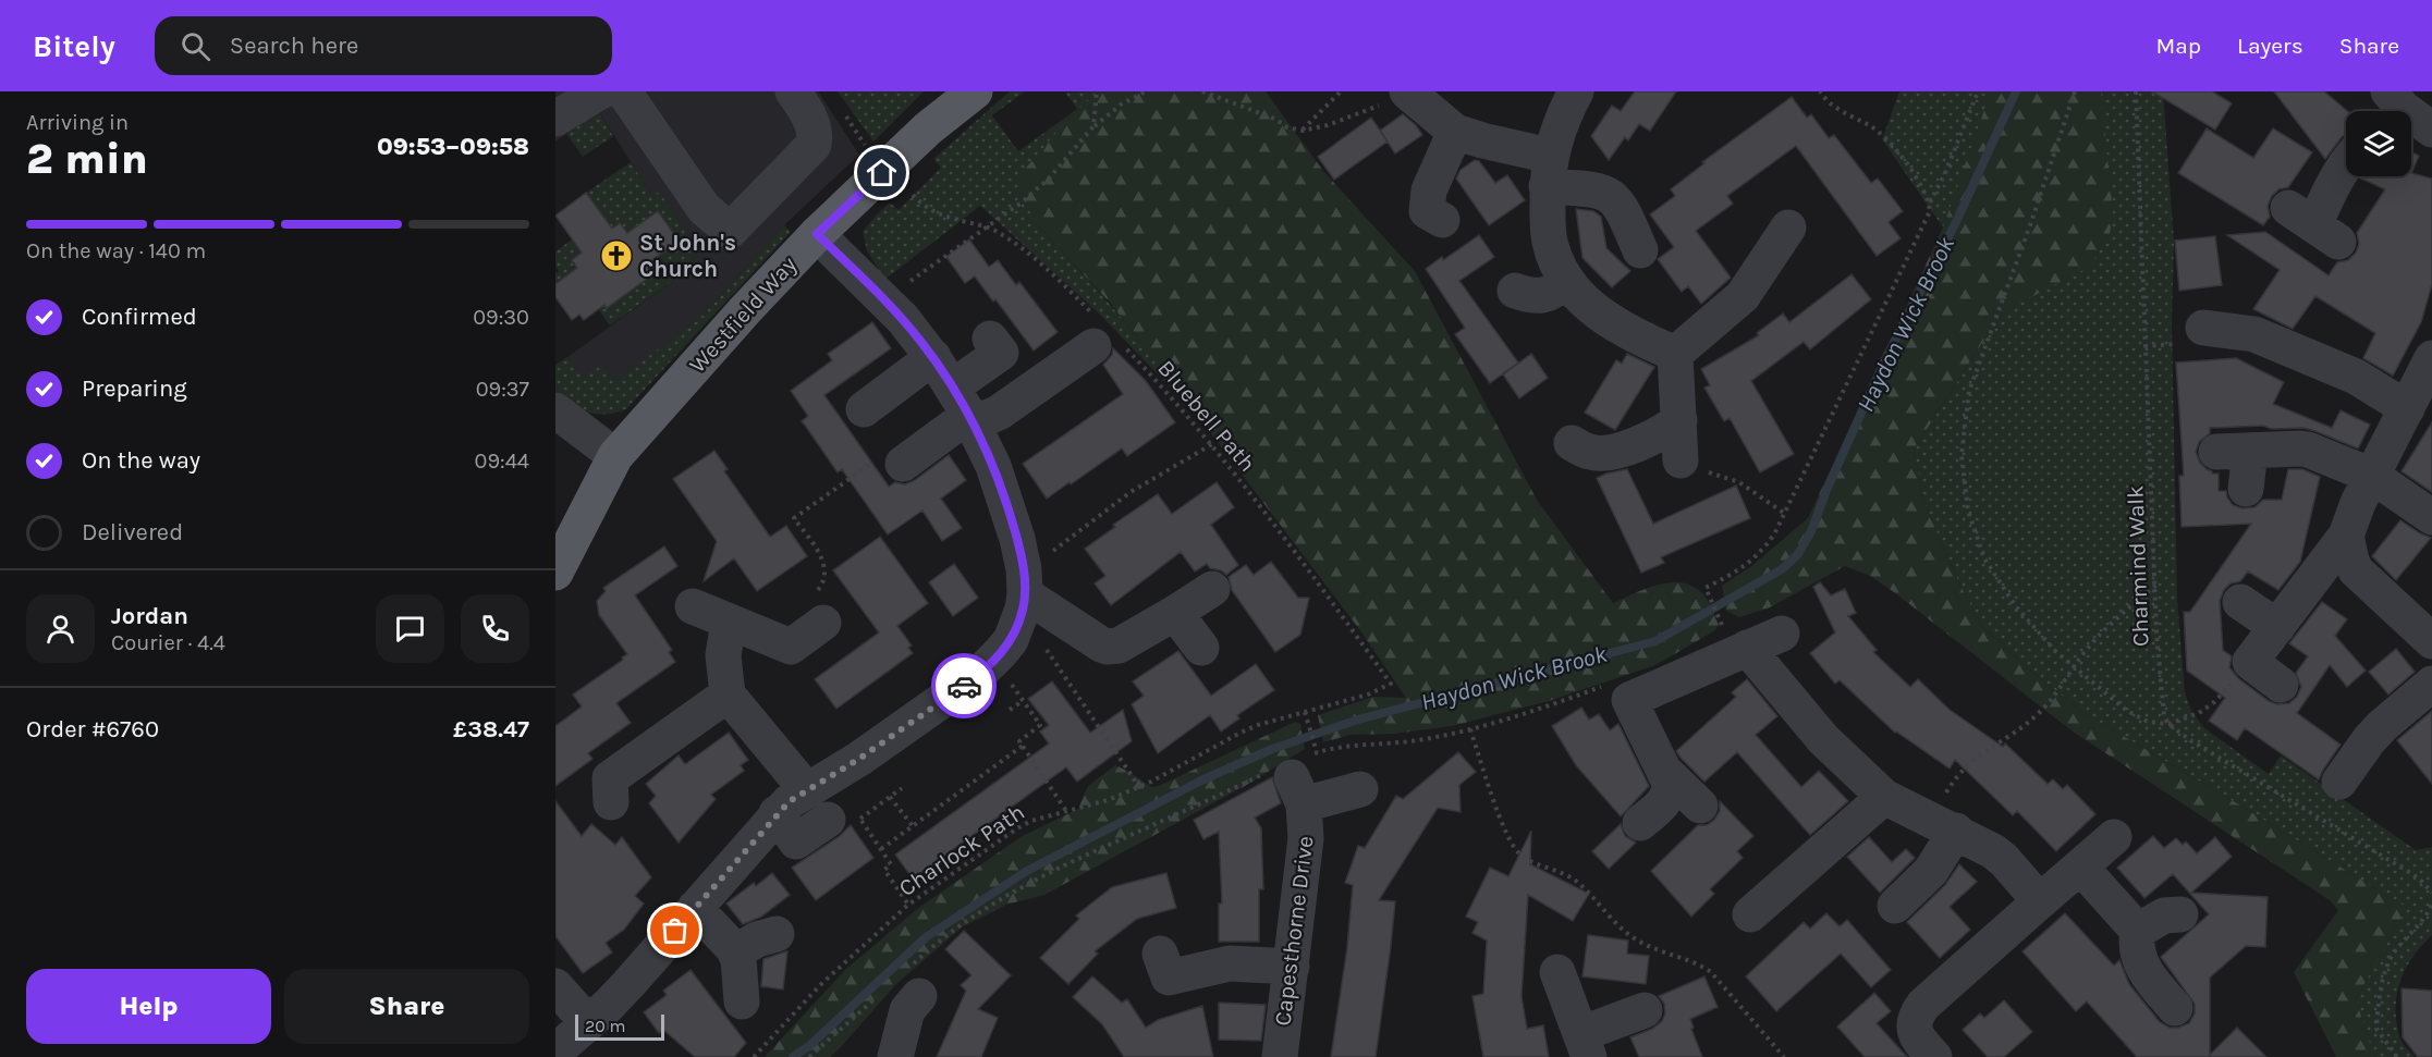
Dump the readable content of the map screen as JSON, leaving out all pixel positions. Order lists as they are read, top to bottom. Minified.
{"streets":{"main road":["Westfield Way"],"street":["Capesthorne Drive"],"path":["Bluebell Path","Charmind Walk","Charlock Path"]},"crossings":[["Bluebell Path","Charlock Path"]],"water":["Haydon Wick Brook"],"places":{"church":["St John's Church"]},"scale_bar":"20 m","page":{"header":"Bitely","search":"Search here","nav":["Map","Layers","Share"],"heading":["2 min","Arriving in","09:53–09:58"],"panel":["Jordan","Courier · 4.4","Order #6760","£38.47"],"bar":"On the way · 140 m","list":[["Confirmed","09:30"],["Preparing","09:37"],["On the way","09:44"],"Delivered"],"buttons":["Help","Share"],"scale":"20 m"}}
